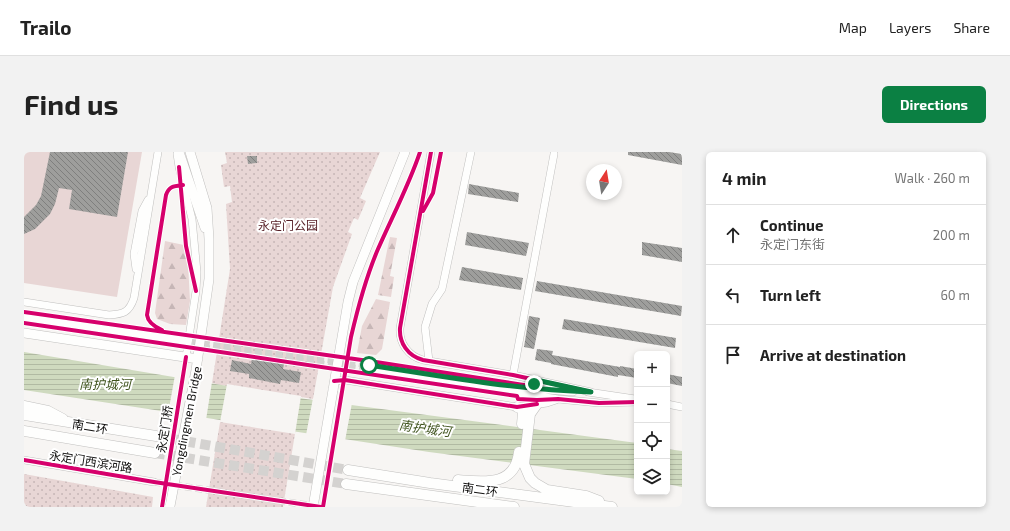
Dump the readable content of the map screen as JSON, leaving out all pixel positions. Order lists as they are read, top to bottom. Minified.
{"streets":{"highway":["南二环"],"main road":["Yongdingmen Bridge"],"street":["永定门西滨河路"],"cycle path":["永定门桥"]},"water":["南护城河"],"parks":["永定门公园"],"north":"top","page":{"header":"Trailo","nav":["Map","Layers","Share"],"buttons":"Directions","title":"Find us","heading":["4 min","Walk · 260 m"],"list":[["Continue","永定门东街","200 m"],["Turn left","60 m"],"Arrive at destination"],"map_buttons":["+","−"]}}
